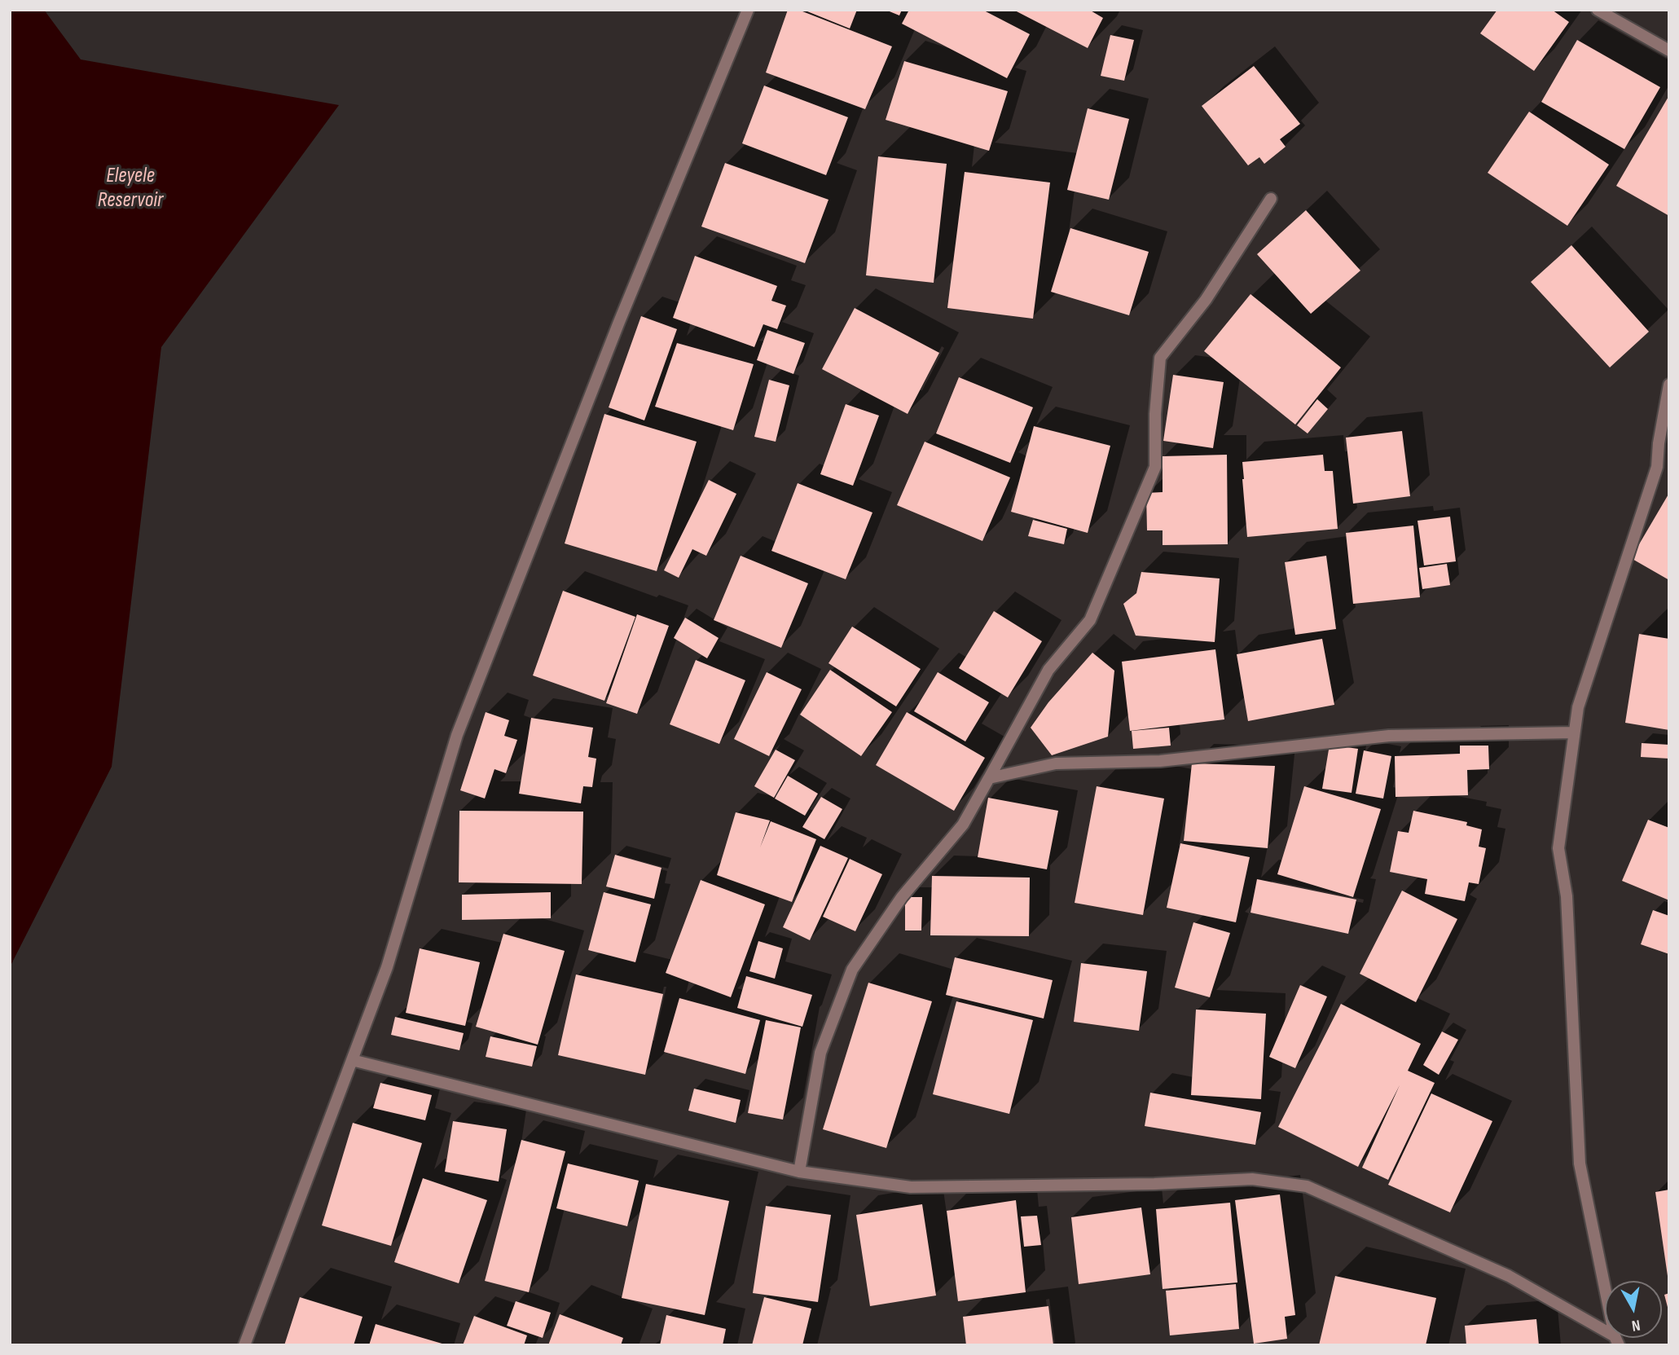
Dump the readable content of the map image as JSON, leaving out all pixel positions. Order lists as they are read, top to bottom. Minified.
{"water":["Eleyele Reservoir"],"north":"bottom"}
